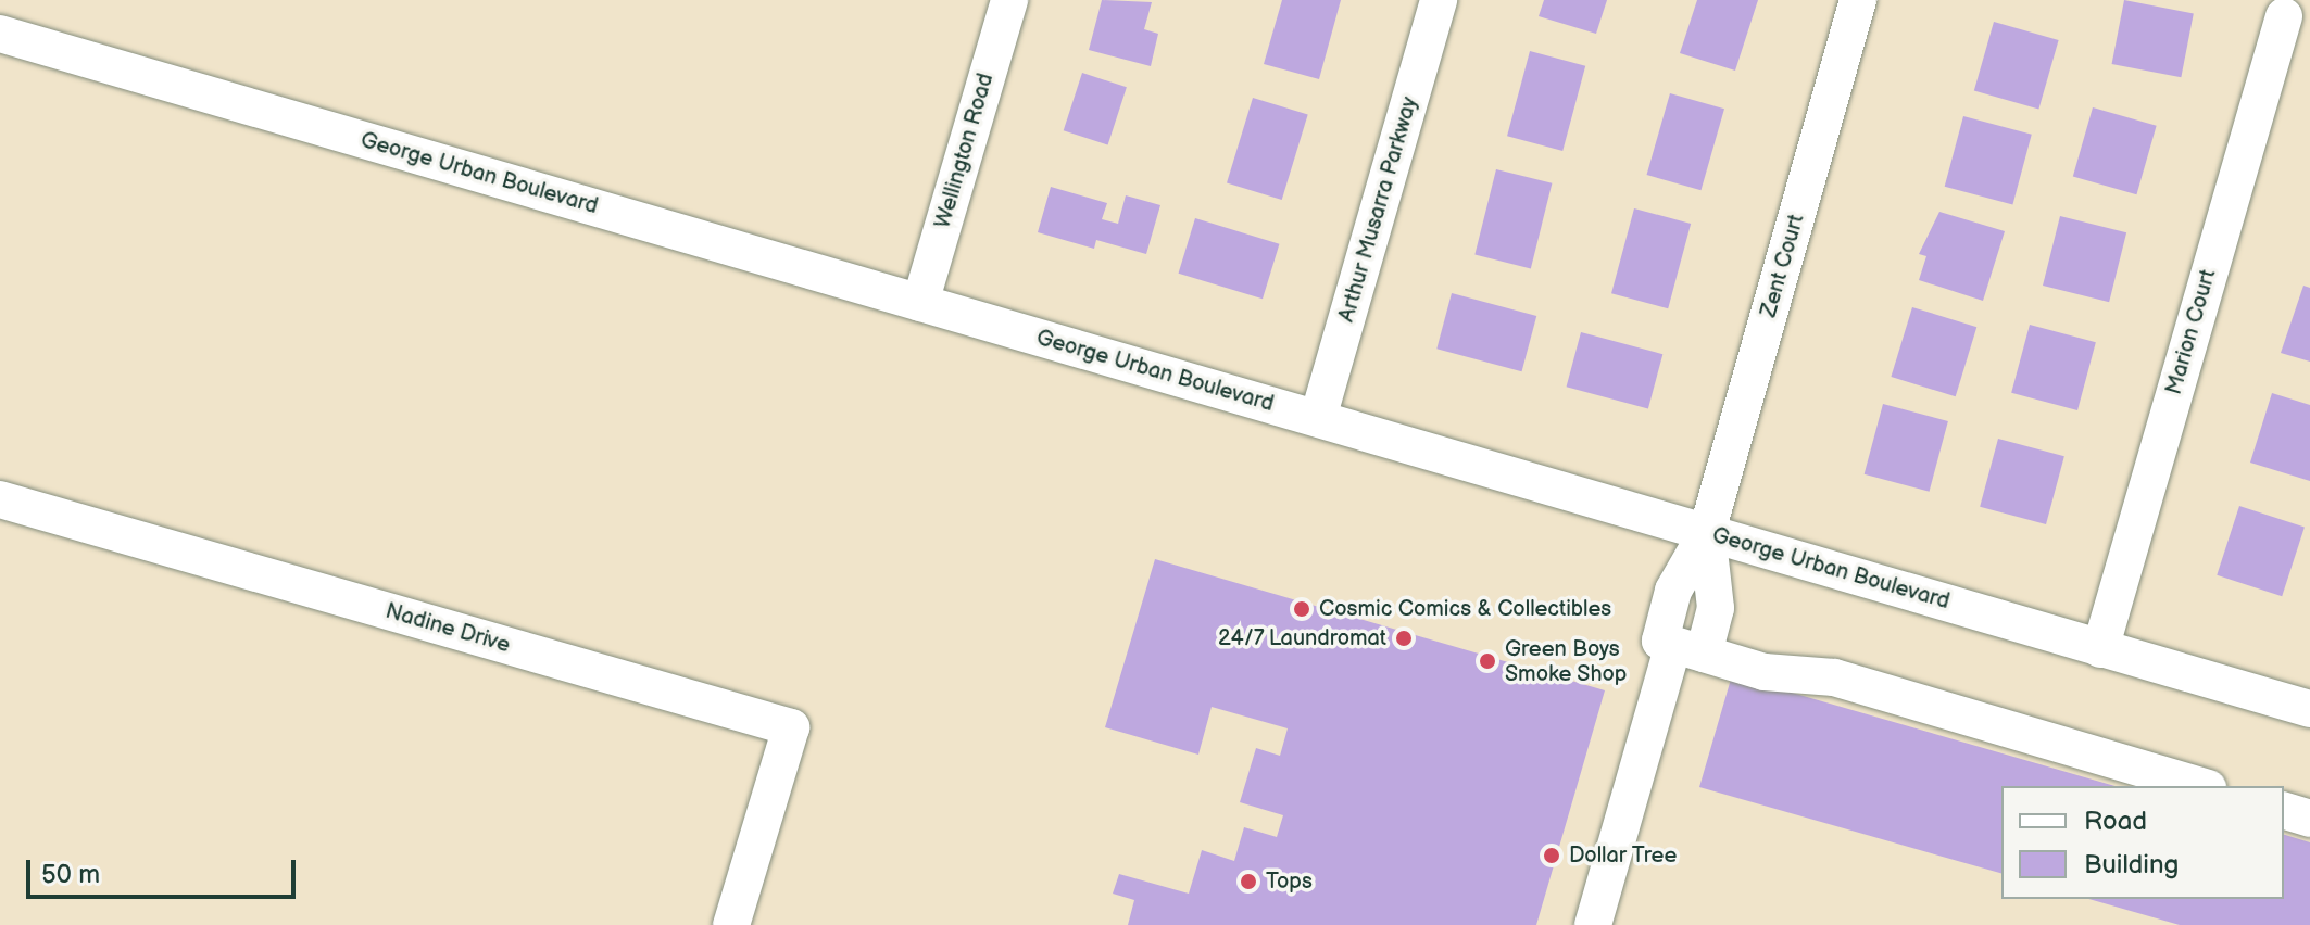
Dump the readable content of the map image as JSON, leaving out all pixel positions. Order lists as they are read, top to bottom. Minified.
{"streets":{"street":["Wellington Road","George Urban Boulevard","Arthur Musarra Parkway","Zent Court","Marion Court","Nadine Drive"]},"crossings":[["Wellington Road","George Urban Boulevard"],["George Urban Boulevard","Arthur Musarra Parkway"],["George Urban Boulevard","Zent Court"],["George Urban Boulevard","Marion Court"]],"places":["Cosmic Comics & Collectibles","24/7 Laundromat","Green Boys Smoke Shop","Dollar Tree","Tops"],"legend":["Road","Building"],"scale_bar":"50 m"}
